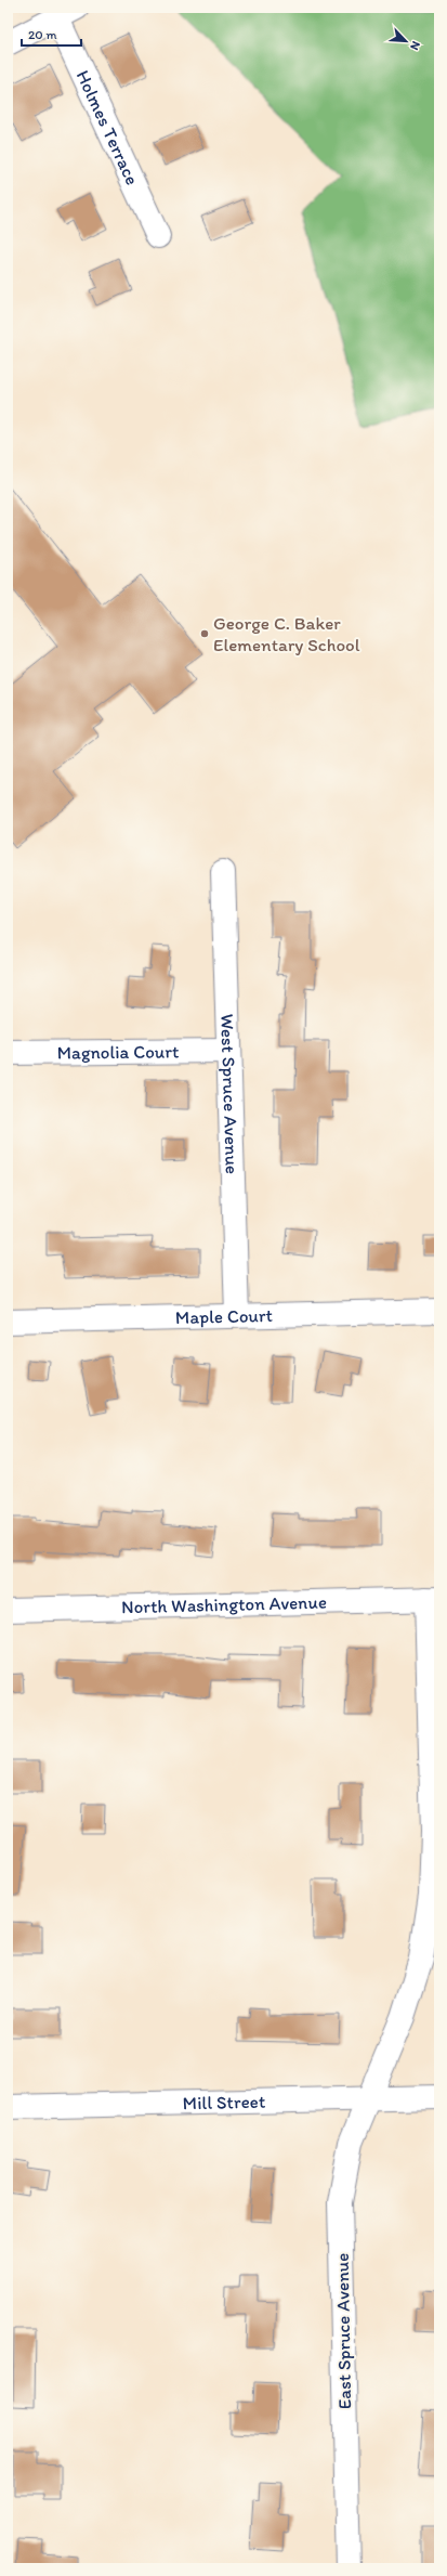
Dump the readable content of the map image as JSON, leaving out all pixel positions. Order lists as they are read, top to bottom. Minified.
{"streets":{"street":["Holmes Terrace","Magnolia Court","West Spruce Avenue","Maple Court","North Washington Avenue","Mill Street","East Spruce Avenue"]},"crossings":[["Magnolia Court","West Spruce Avenue"],["West Spruce Avenue","Maple Court"],["Mill Street","East Spruce Avenue"]],"places":["George C. Baker Elementary School"],"scale_bar":"20 m","north":"bottom right"}
